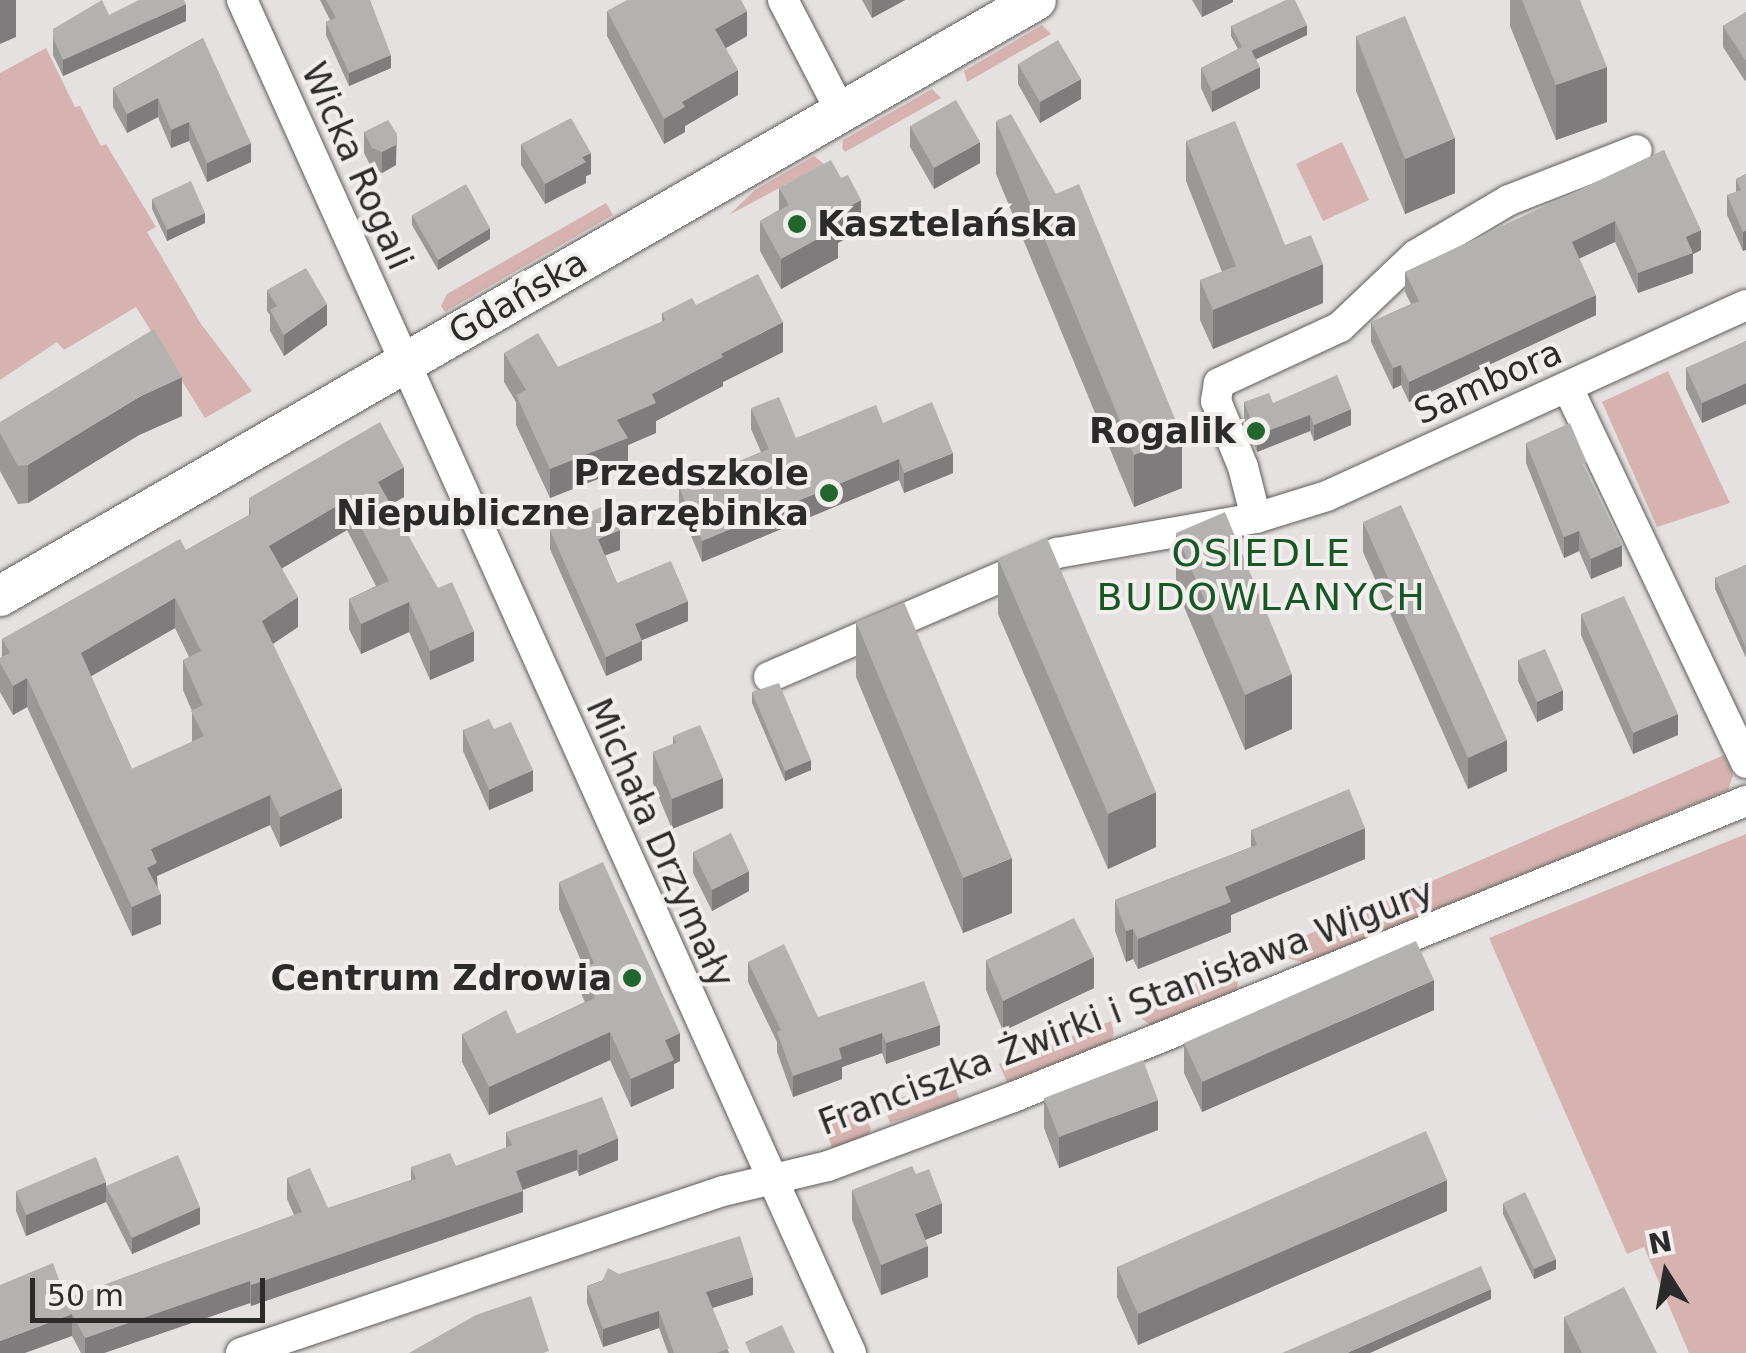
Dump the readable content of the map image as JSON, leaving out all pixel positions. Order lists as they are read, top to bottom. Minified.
{"streets":{"main road":["Gdańska"],"street":["Wicka Rogali","Sambora","Michała Drzymały","Franciszka Żwirki i Stanisława Wigury"]},"crossings":[["Wicka Rogali","Gdańska"],["Wicka Rogali","Michała Drzymały"],["Gdańska","Michała Drzymały"],["Michała Drzymały","Franciszka Żwirki i Stanisława Wigury"]],"districts":["OSIEDLE BUDOWLANYCH"],"places":["Kasztelańska","Rogalik","Przedszkole Niepubliczne Jarzębinka","Centrum Zdrowia"],"scale_bar":"50 m","north":"top"}
